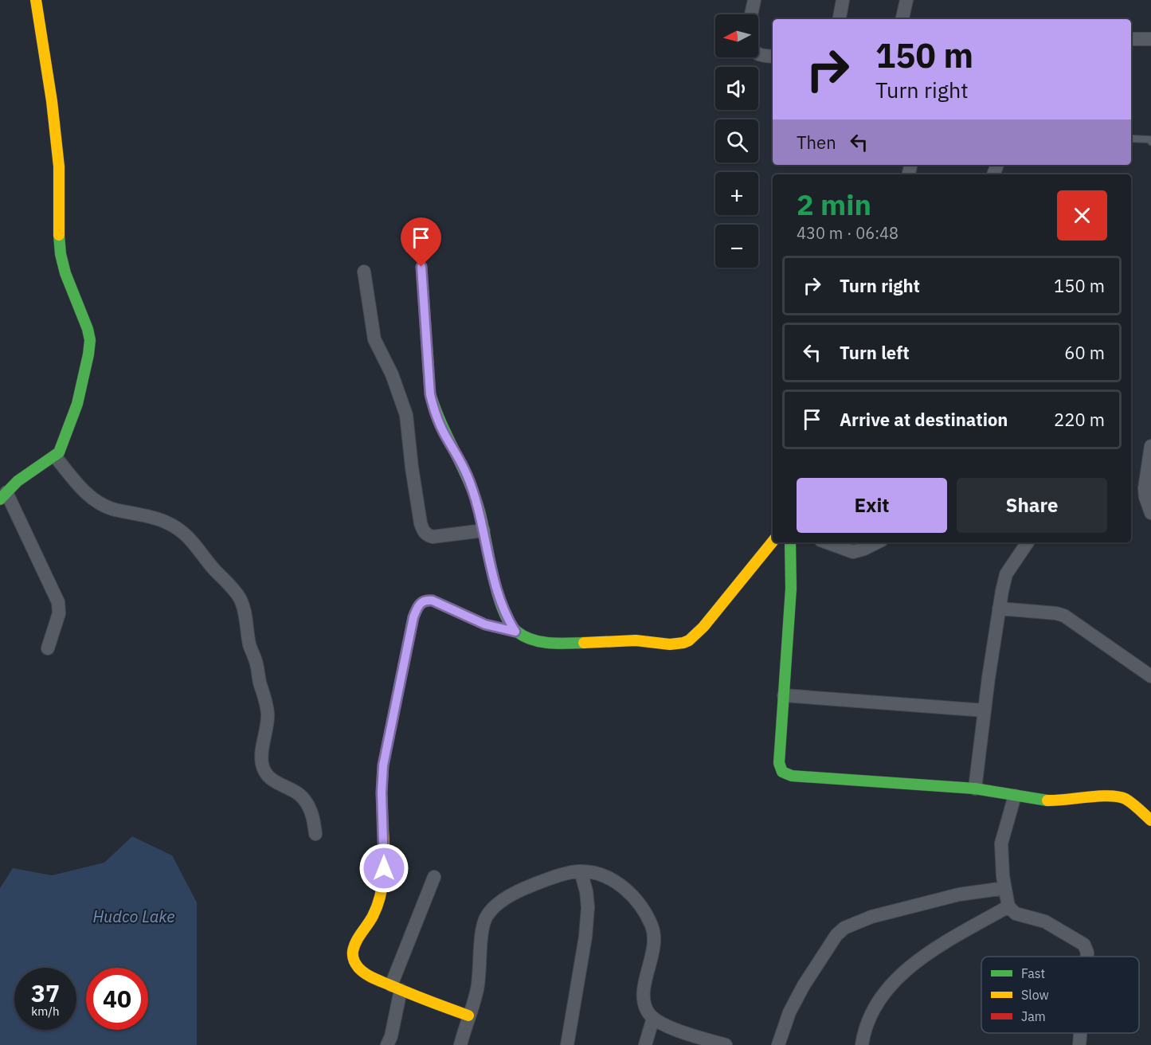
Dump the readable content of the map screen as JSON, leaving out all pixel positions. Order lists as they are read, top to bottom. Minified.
{"water":["Hudco Lake"],"legend":["Fast","Slow","Jam"],"north":"left","page":{"map_buttons":["+","−"],"turn":["150 m","Turn right"],"then":"Then","heading":["2 min","430 m · 06:48"],"list":[{"name":"Turn right","value":"150 m"},{"name":"Turn left","value":"60 m"},{"name":"Arrive at destination","value":"220 m"}],"buttons":["Exit","Share"],"speed":"37 km/h","limit":"40"}}
